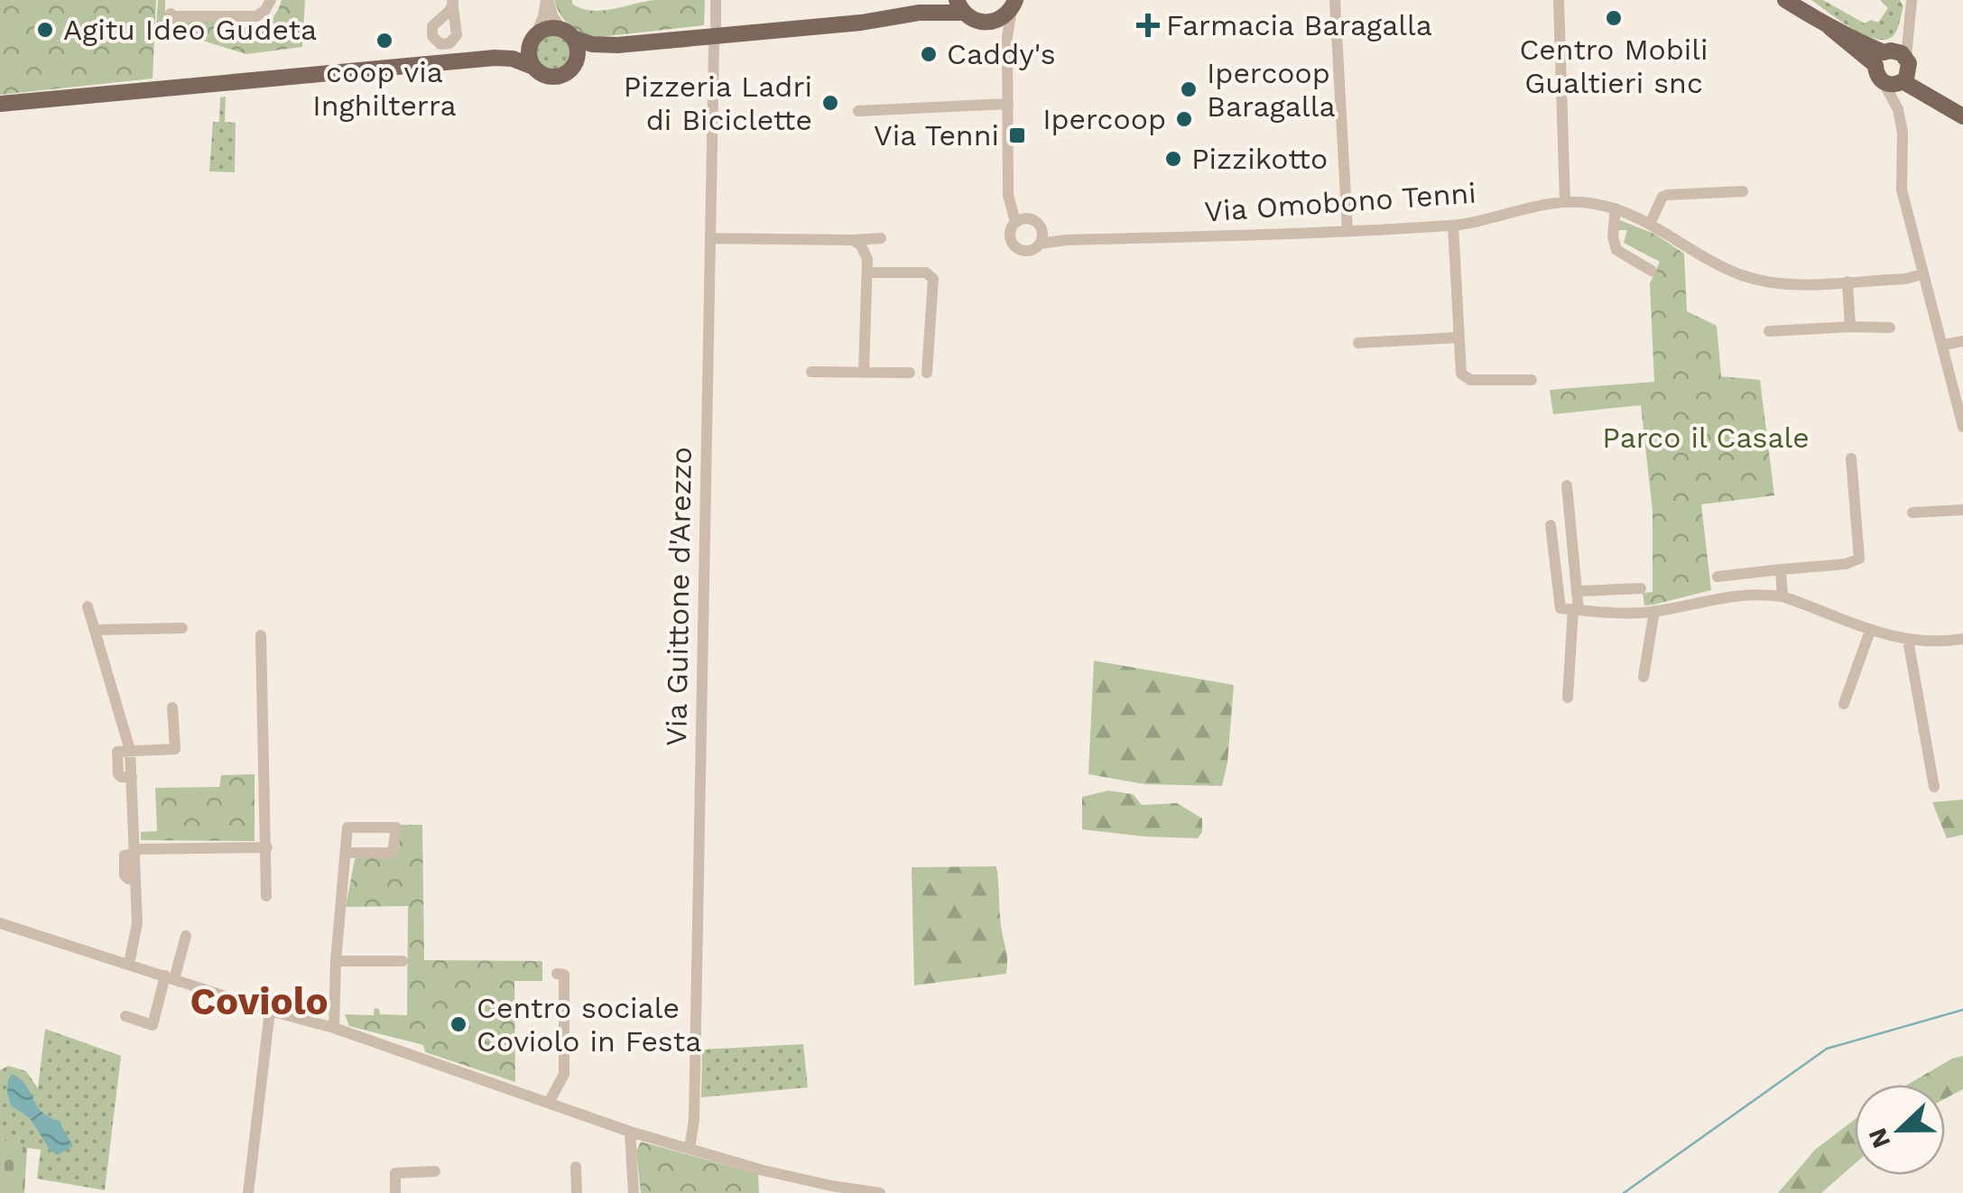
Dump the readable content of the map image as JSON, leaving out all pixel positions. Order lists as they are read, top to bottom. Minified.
{"streets":{"street":["Via Omobono Tenni","Via Guittone d'Arezzo"]},"districts":["Coviolo"],"parks":["Parco il Casale"],"places":{"other":["Centro Mobili Gualtieri snc","Agitu Ideo Gudeta","coop via Inghilterra","Caddy's","Ipercoop Baragalla","Pizzeria Ladri di Biciclette","Ipercoop","Pizzikotto","Centro sociale Coviolo in Festa"],"health":["Farmacia Baragalla"],"transit":["Via Tenni"]},"north":"left"}
